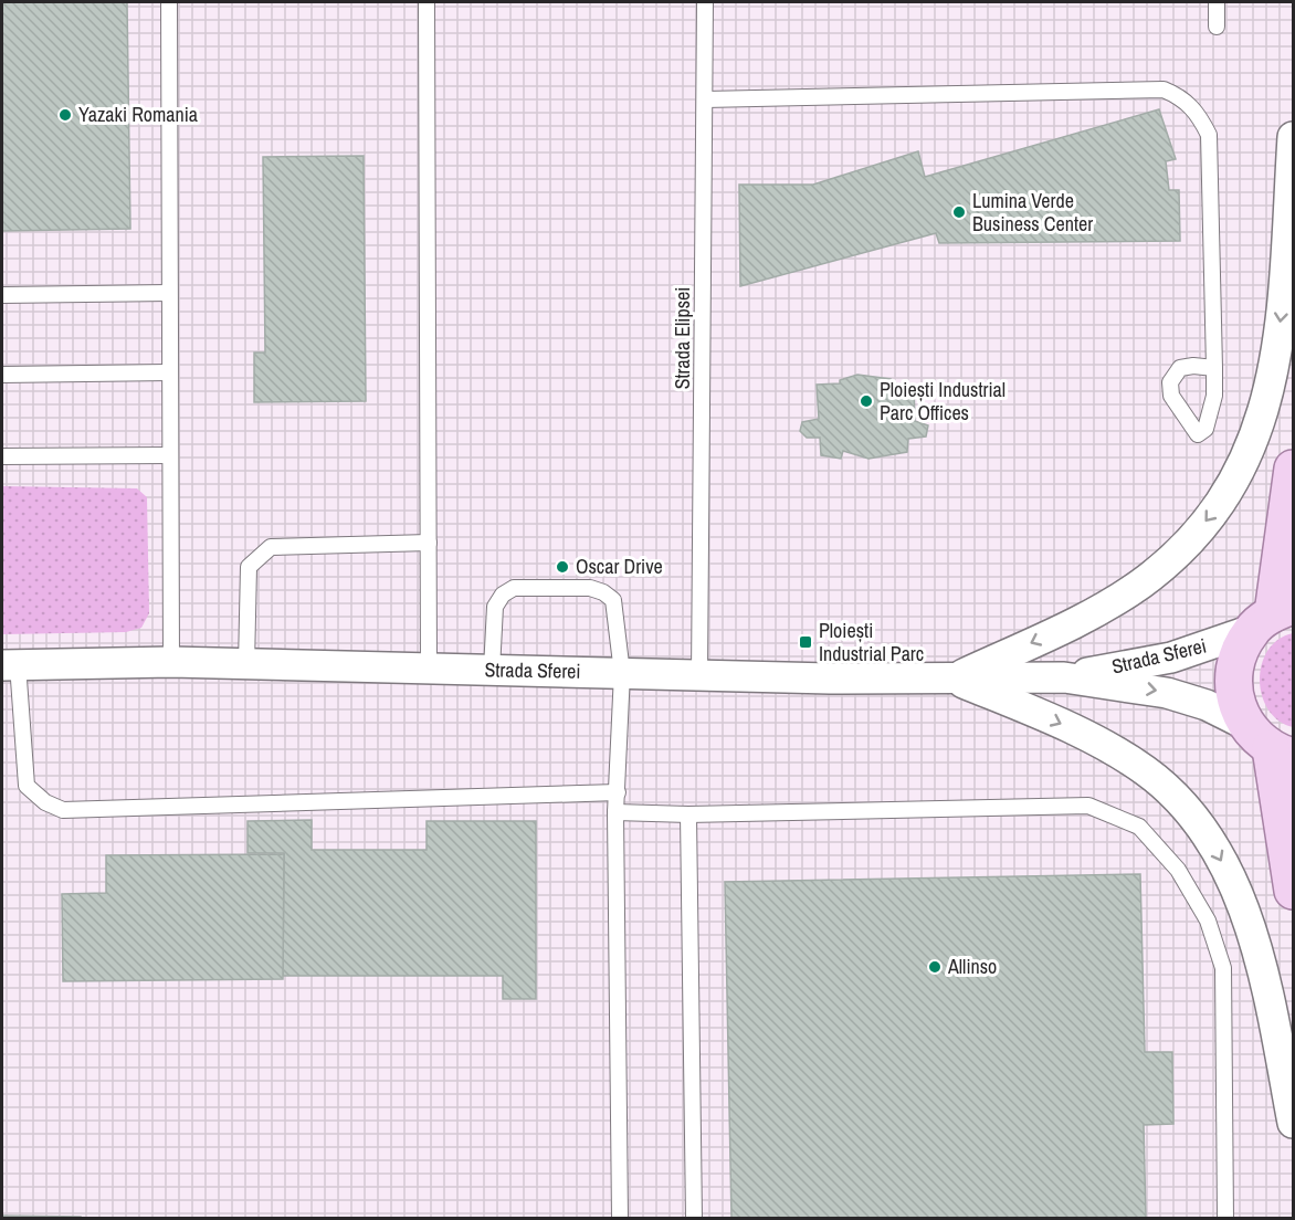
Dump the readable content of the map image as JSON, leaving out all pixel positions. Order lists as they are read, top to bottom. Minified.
{"streets":{"street":["Strada Sferei"],"lane":["Strada Elipsei"]},"crossings":[["Strada Elipsei","Strada Sferei"]],"places":{"other":["Yazaki Romania","Lumina Verde Business Center","Ploiești Industrial Parc Offices","Oscar Drive","Allinso"],"transit":["Ploiești Industrial Parc"]}}
